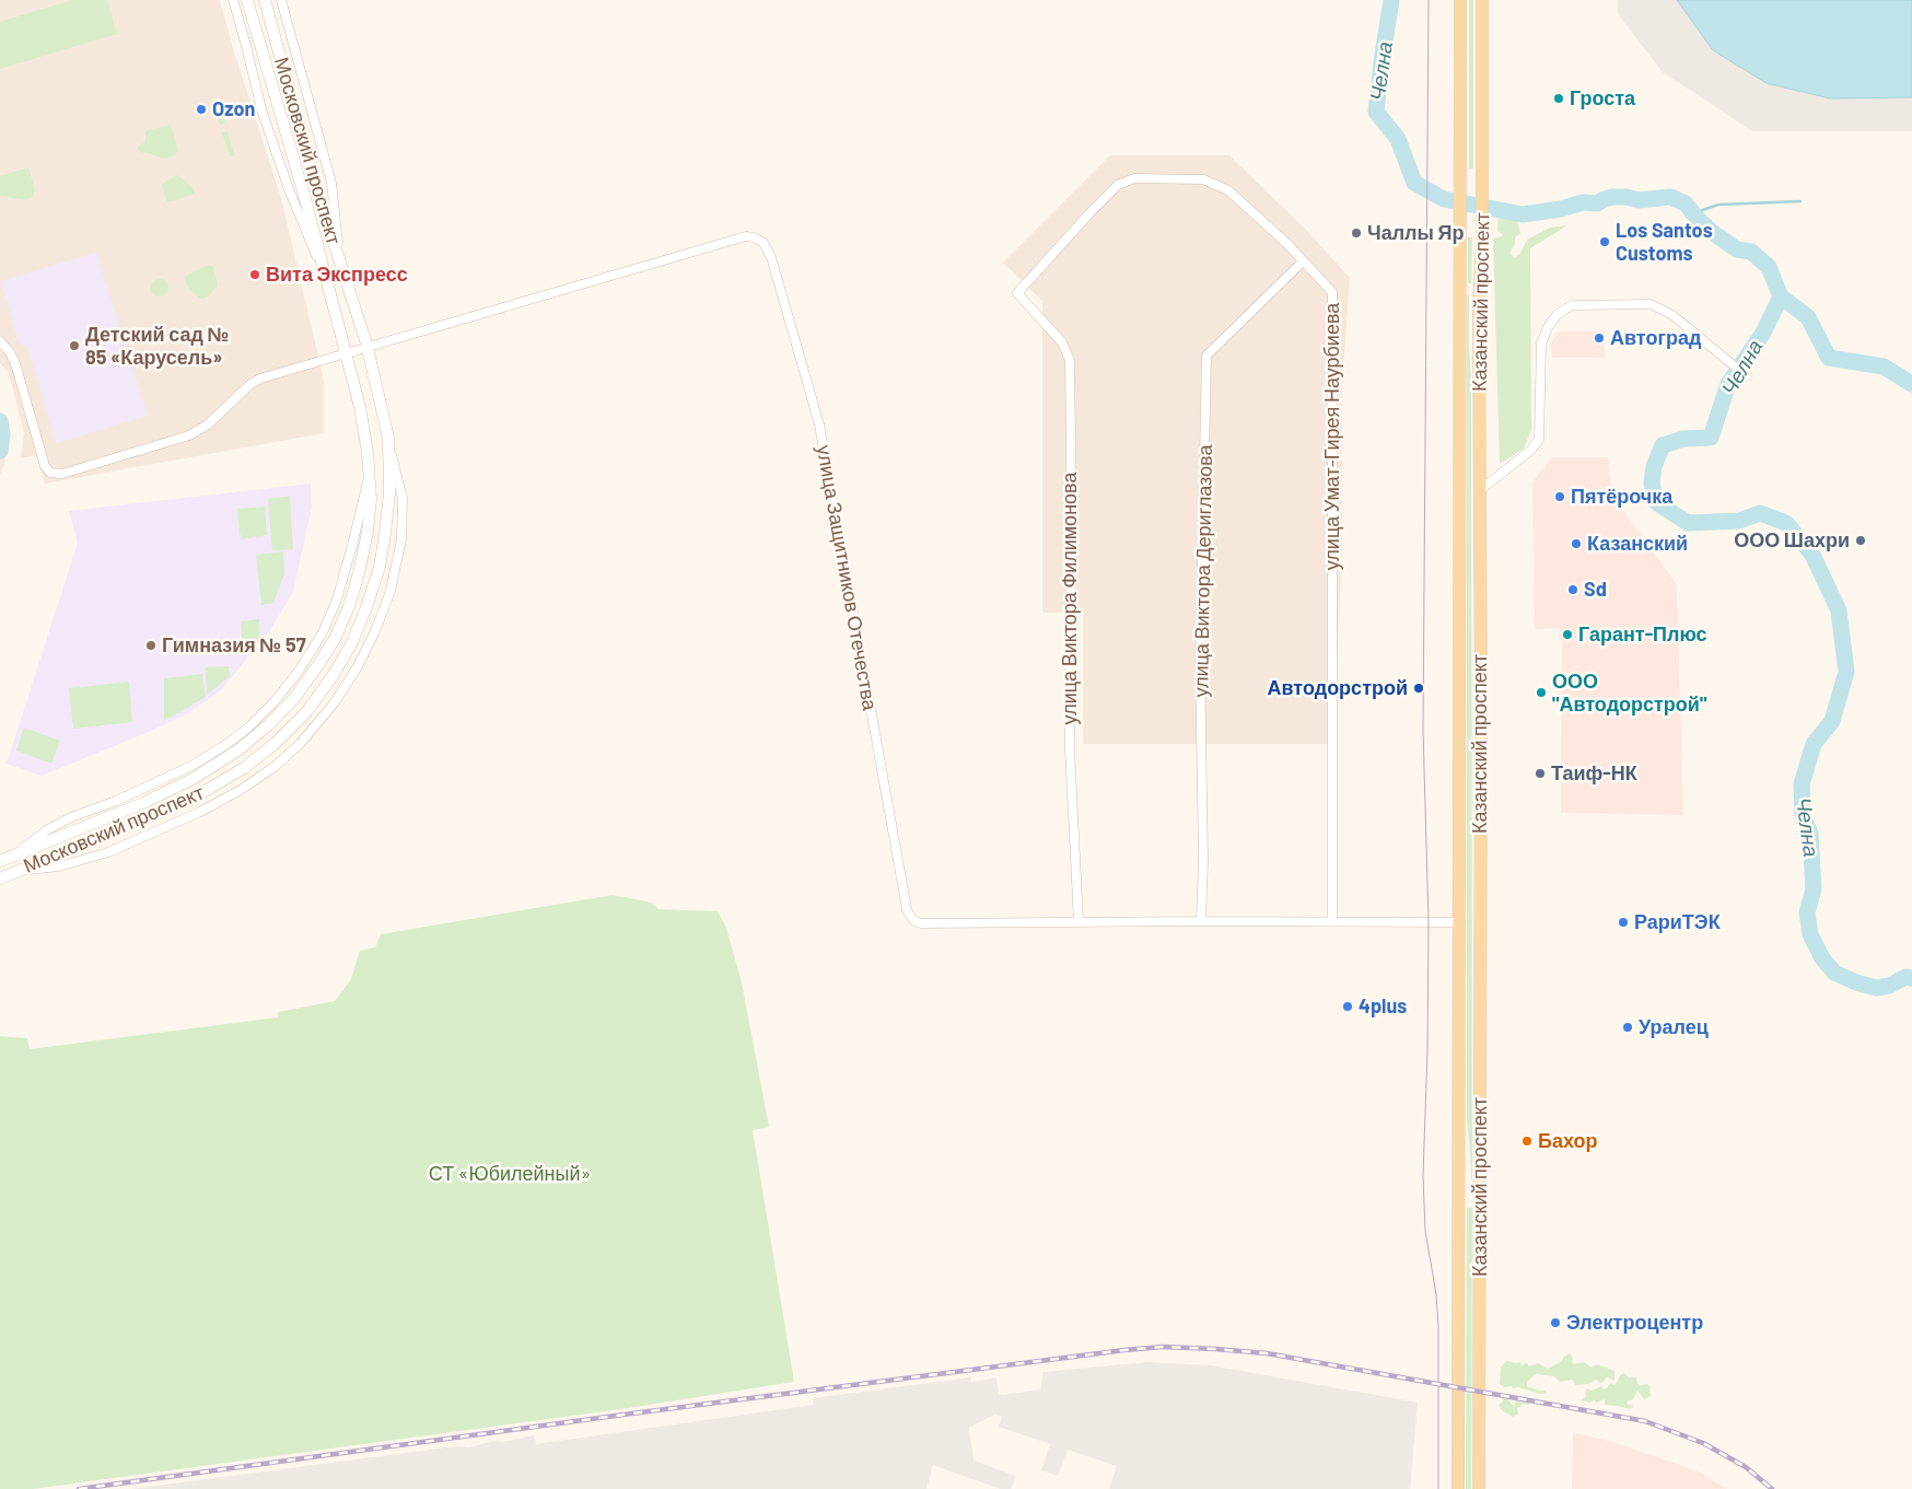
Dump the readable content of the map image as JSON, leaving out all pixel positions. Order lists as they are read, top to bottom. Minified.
{"streets":{"main road":["Московский проспект","Казанский проспект"],"street":["улица Умат-Гирея Наурбиева","улица Виктора Дериглазова","улица Защитников Отечества","улица Виктора Филимонова"]},"crossings":[["Московский проспект","улица Защитников Отечества"],["улица Умат-Гирея Наурбиева","улица Виктора Дериглазова"],["улица Умат-Гирея Наурбиева","улица Виктора Филимонова"],["улица Защитников Отечества","улица Виктора Филимонова"]],"water":["Челна"],"parks":["СТ «Юбилейный»"],"places":["Гроста","Ozon","Чаллы Яр","Los Santos Customs","Вита Экспресс","Автоград","Детский сад № 85 «Карусель»","Пятёрочка","ООО Шахри","Казанский","Sd","Гарант-Плюс","Гимназия № 57","Автодорстрой","ООО \"Автодорстрой\"","Таиф-НК","РариТЭК","4plus","Уралец","Бахор","Электроцентр"]}
